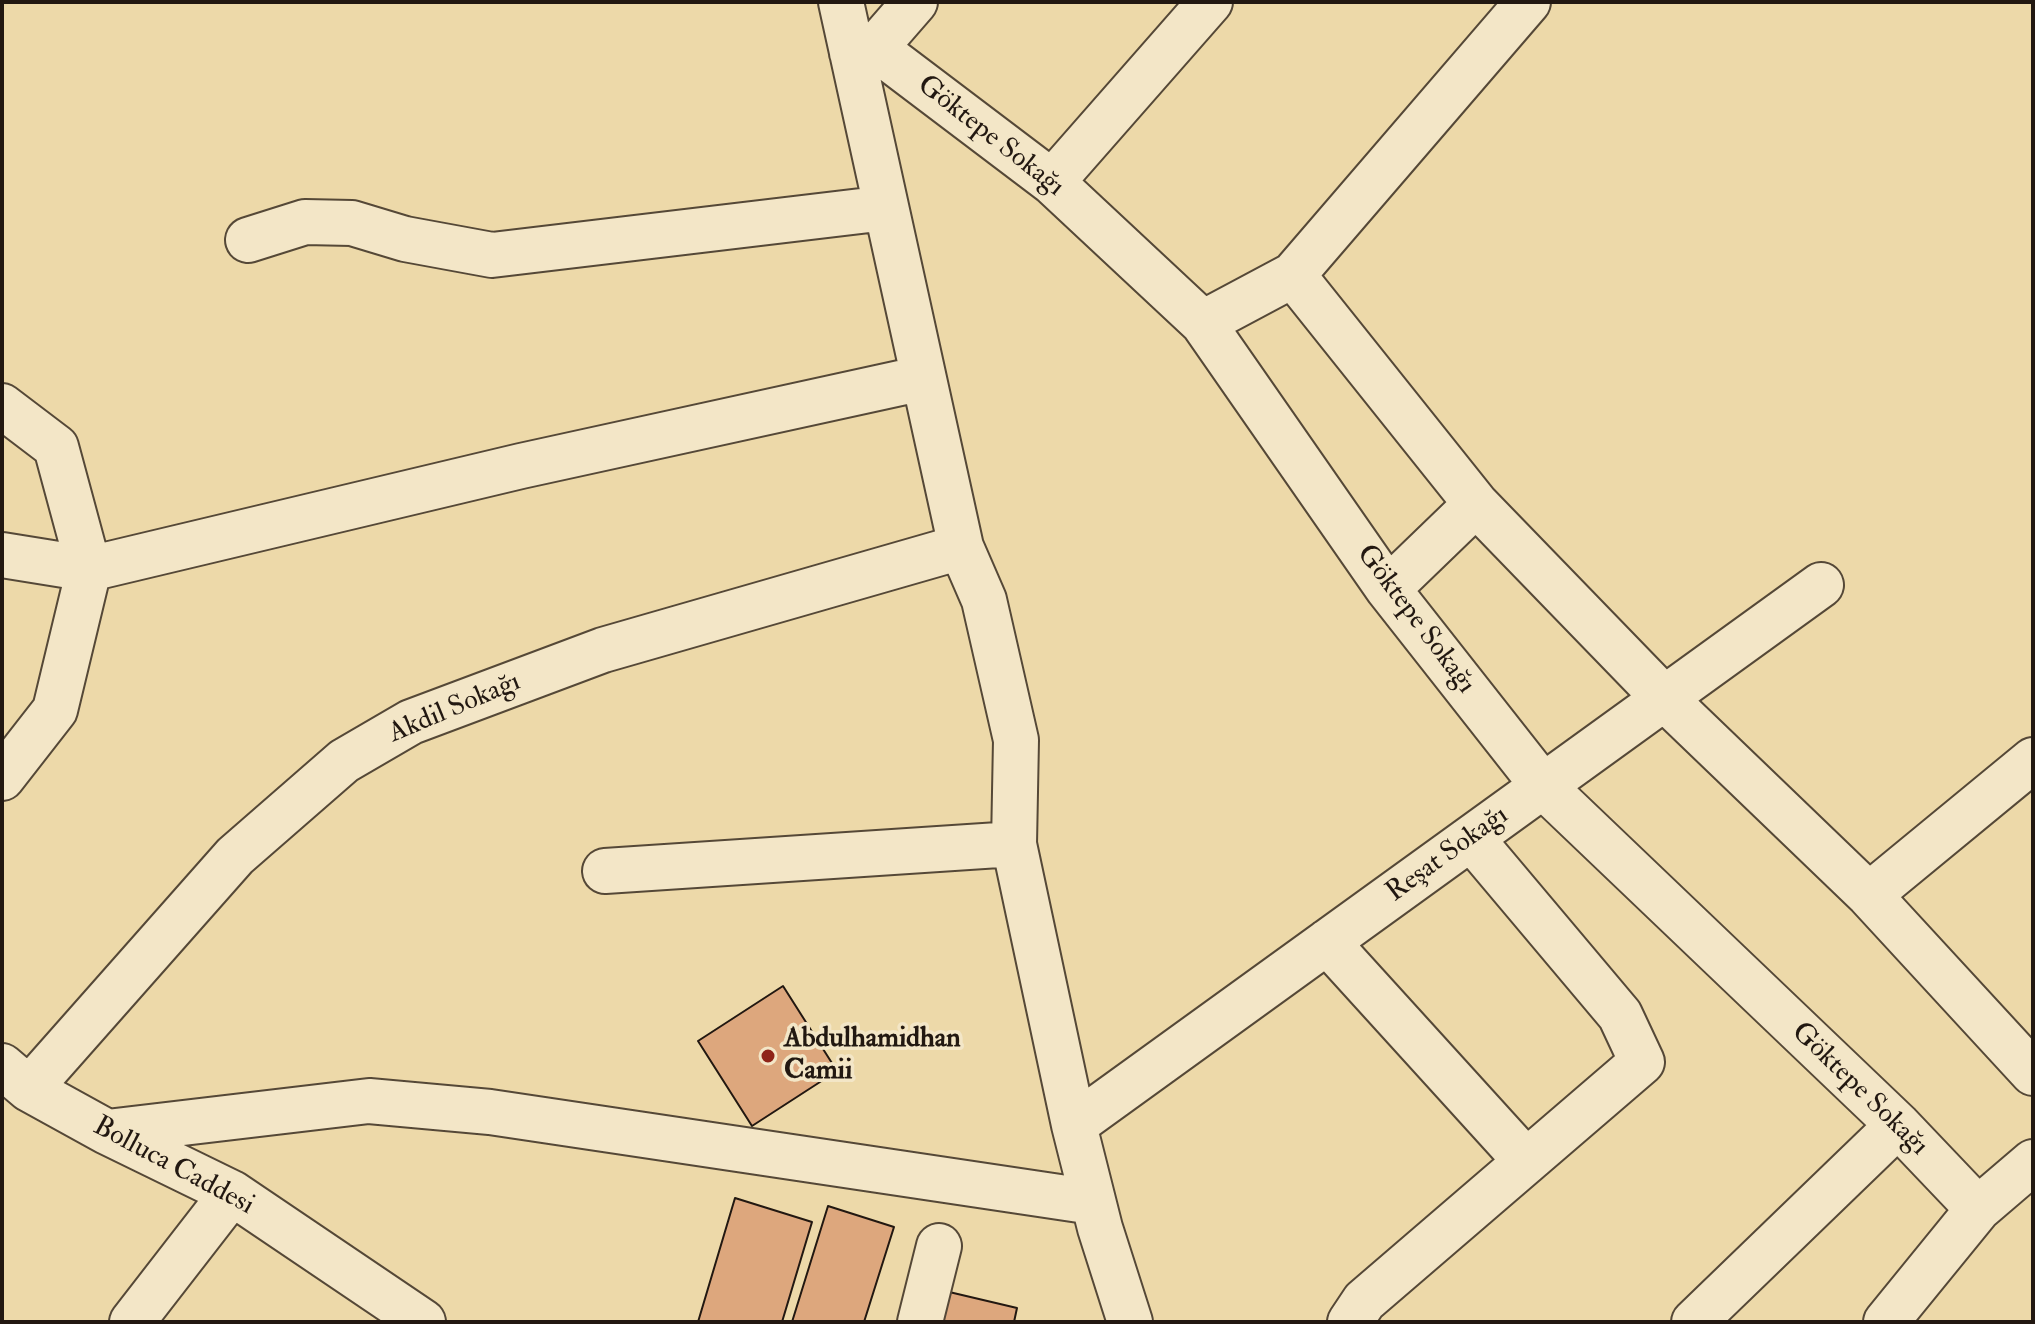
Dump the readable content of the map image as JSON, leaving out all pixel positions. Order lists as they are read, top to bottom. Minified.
{"streets":{"street":["Göktepe Sokağı","Akdil Sokağı","Reşat Sokağı","Bolluca Caddesi"]},"crossings":[["Göktepe Sokağı","Reşat Sokağı"],["Akdil Sokağı","Bolluca Caddesi"]],"places":["Abdulhamidhan Camii"]}
